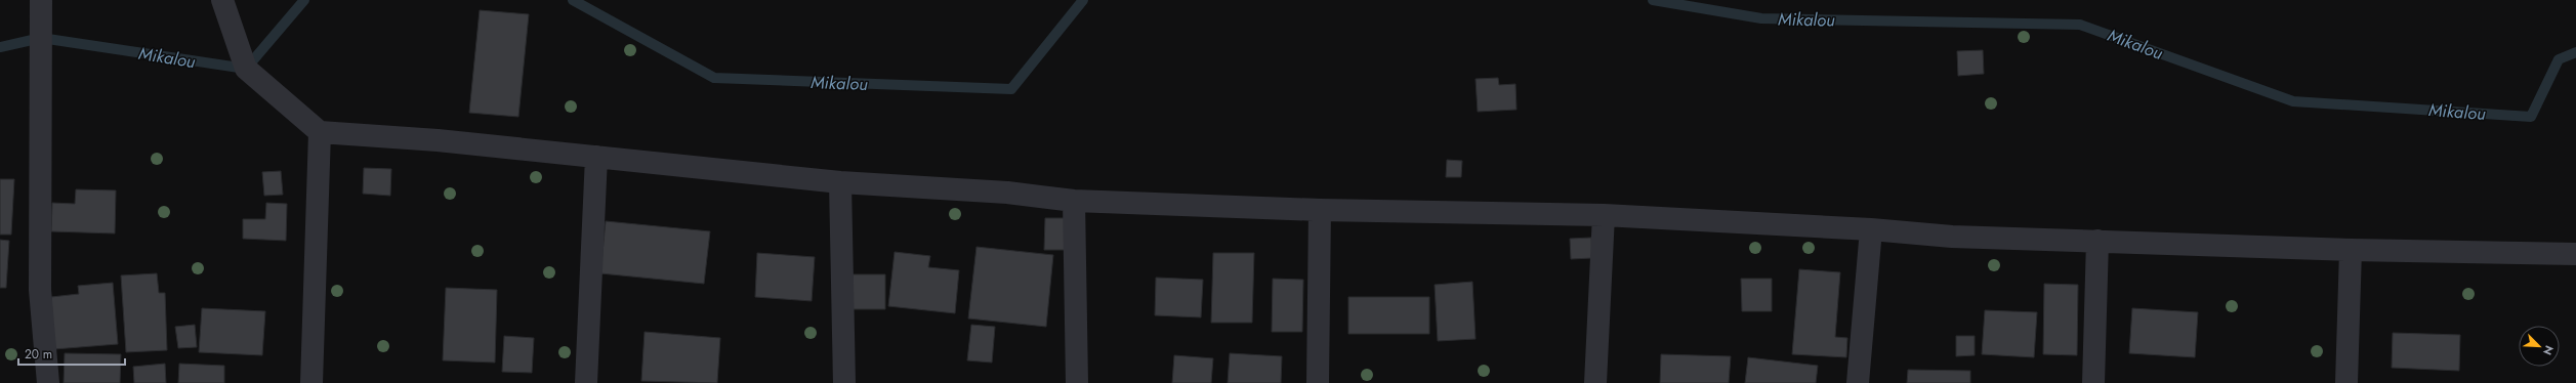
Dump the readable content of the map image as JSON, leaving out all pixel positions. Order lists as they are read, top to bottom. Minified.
{"water":["Mikalou"],"scale_bar":"20 m","north":"bottom right"}
